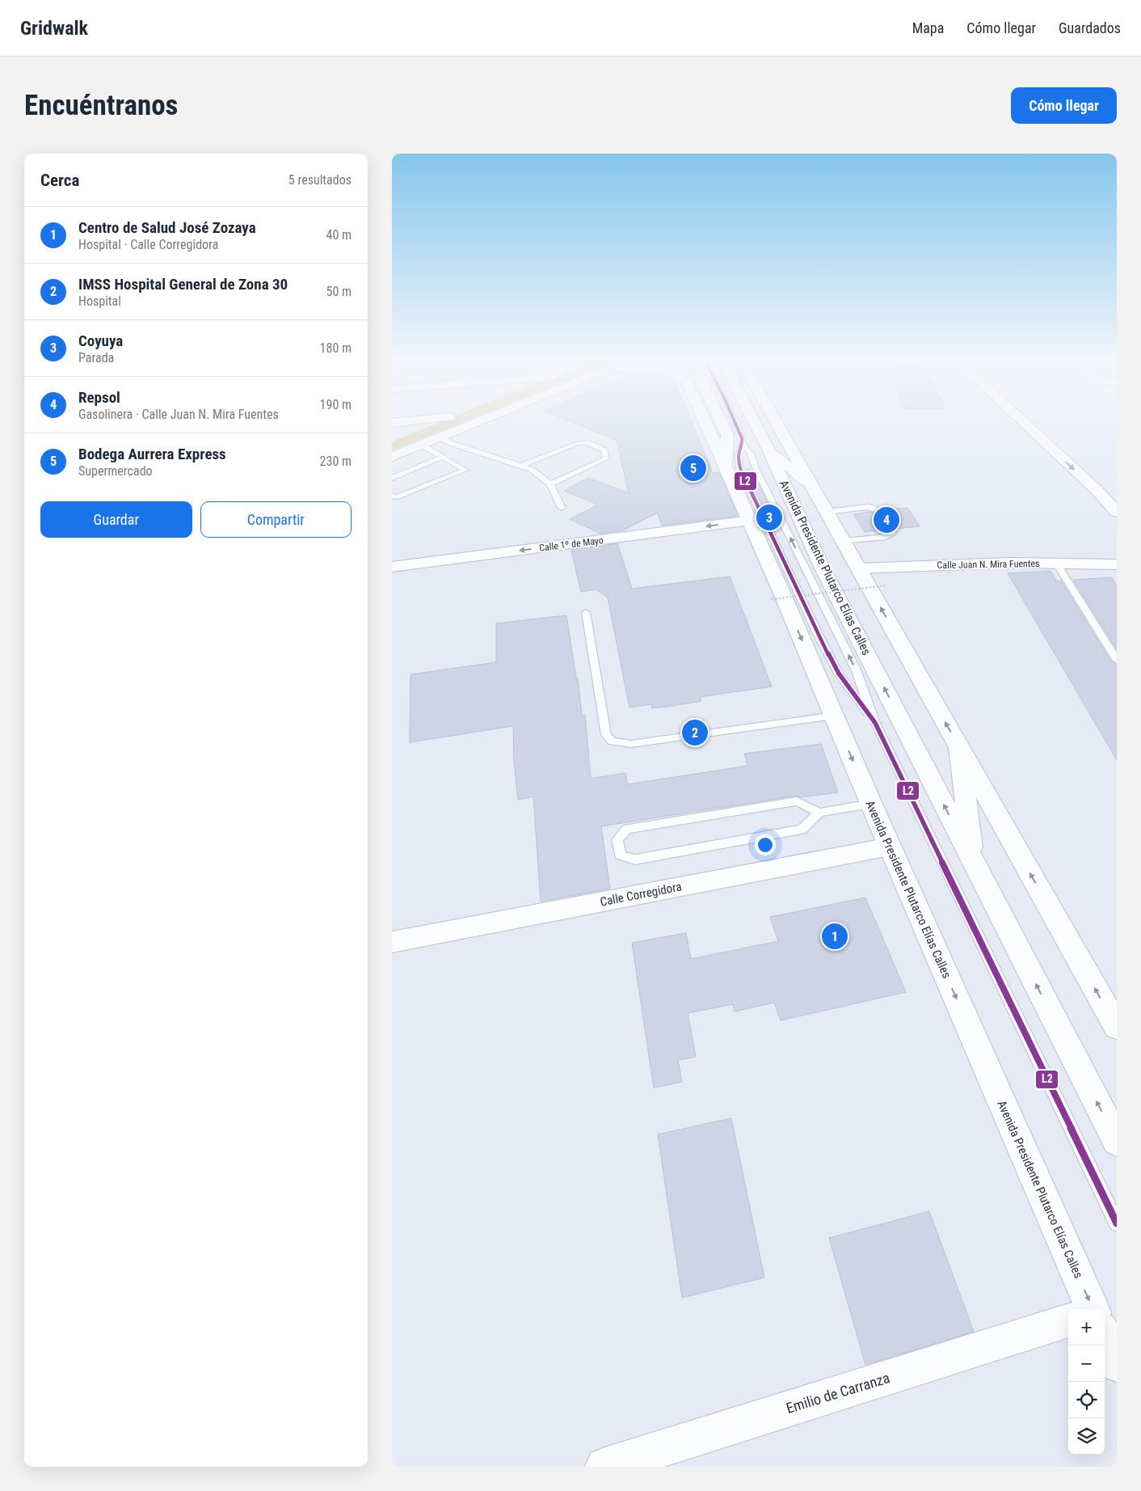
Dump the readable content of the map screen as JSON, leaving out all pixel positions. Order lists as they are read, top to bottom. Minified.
{"streets":{"street":["Calle 1º de Mayo","Calle Juan N. Mira Fuentes","Avenida Presidente Plutarco Elías Calles","Calle Corregidora","Emilio de Carranza"]},"crossings":[["Calle 1º de Mayo","Avenida Presidente Plutarco Elías Calles"],["Calle Juan N. Mira Fuentes","Avenida Presidente Plutarco Elías Calles"],["Avenida Presidente Plutarco Elías Calles","Calle Corregidora"]],"lines":["transit line L2"],"page":{"header":"Gridwalk","nav":["Mapa","Cómo llegar","Guardados"],"buttons":["Cómo llegar",["Guardar","Compartir"]],"title":"Encuéntranos","heading":["Cerca","5 resultados"],"list":[{"mark":"1","name":"Centro de Salud José Zozaya","note":"Hospital · Calle Corregidora","value":"40 m"},{"mark":"2","name":"IMSS Hospital General de Zona 30","note":"Hospital","value":"50 m"},{"mark":"3","name":"Coyuya","note":"Parada","value":"180 m"},{"mark":"4","name":"Repsol","note":"Gasolinera · Calle Juan N. Mira Fuentes","value":"190 m"},{"mark":"5","name":"Bodega Aurrera Express","note":"Supermercado","value":"230 m"}],"pins":["5","3","4","2","1"],"map_buttons":["+","−"]}}
